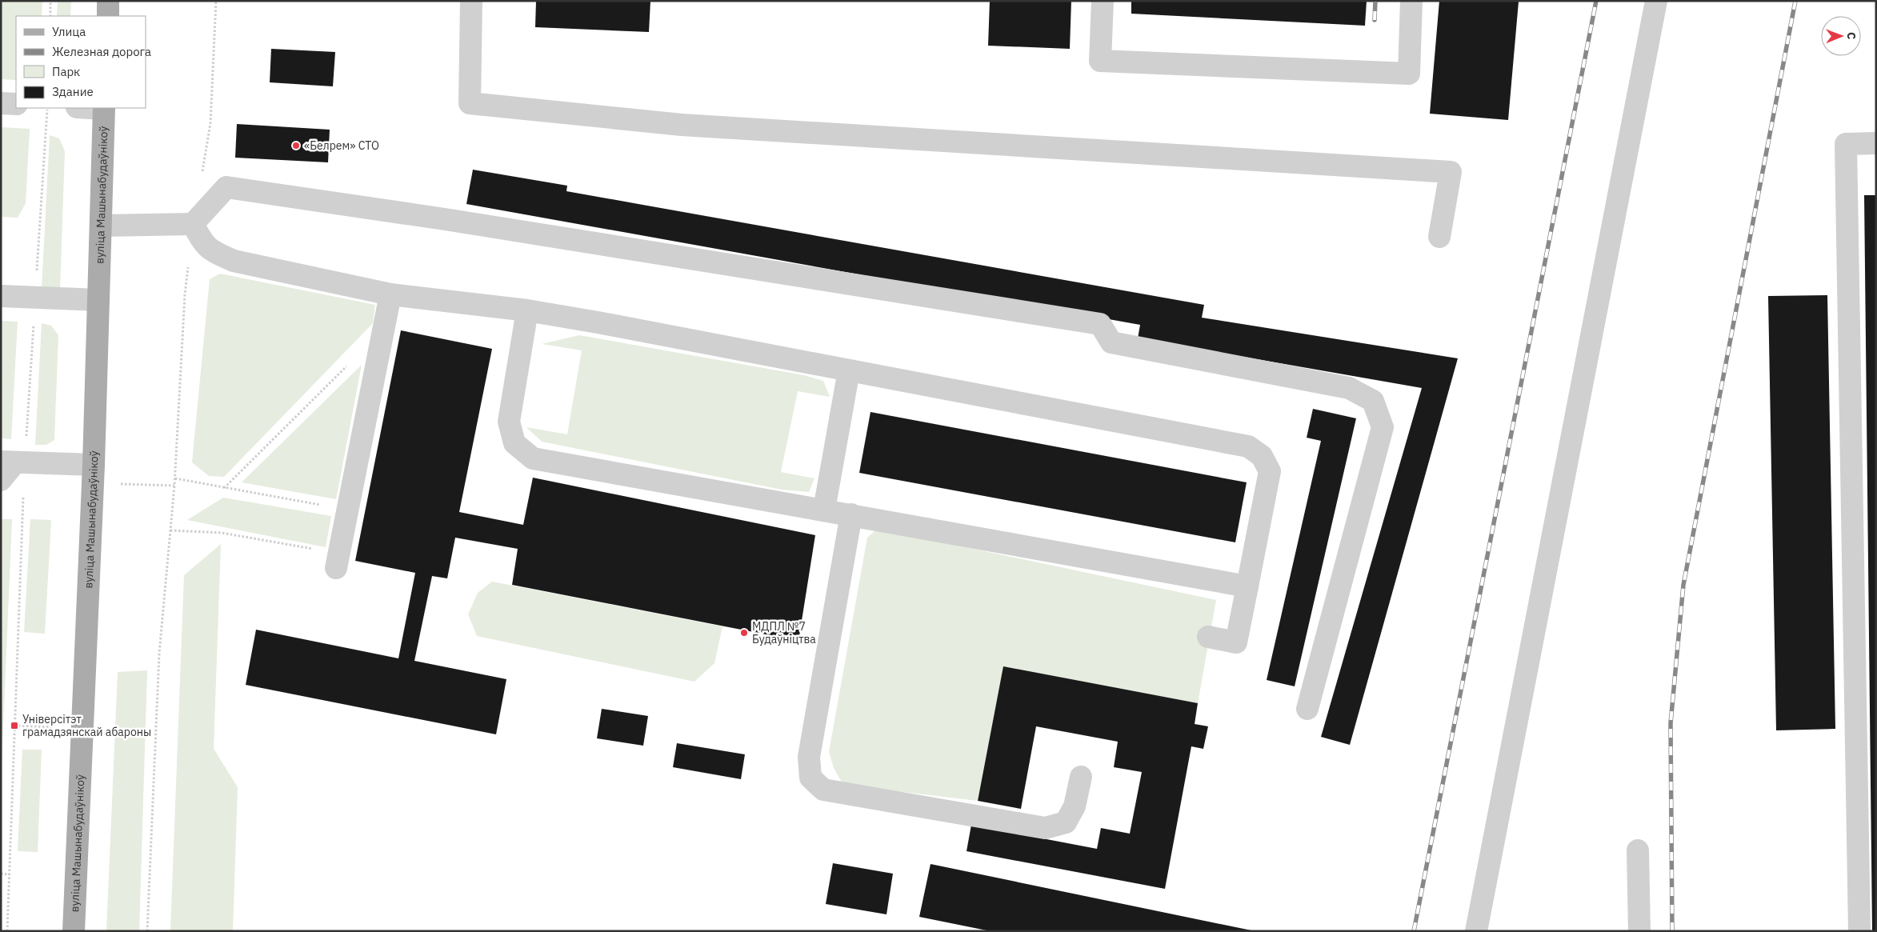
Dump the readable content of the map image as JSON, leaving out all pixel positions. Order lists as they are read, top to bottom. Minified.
{"streets":{"main road":["вуліца Машынабудаўнікоў"]},"places":{"other":["«Белрем» СТО","МДПЛ №7 Будаўніцтва"],"transit":["Універсітэт грамадзянскай абароны"]},"legend":["Улица","Железная дорога","Парк","Здание"],"north":"right"}
